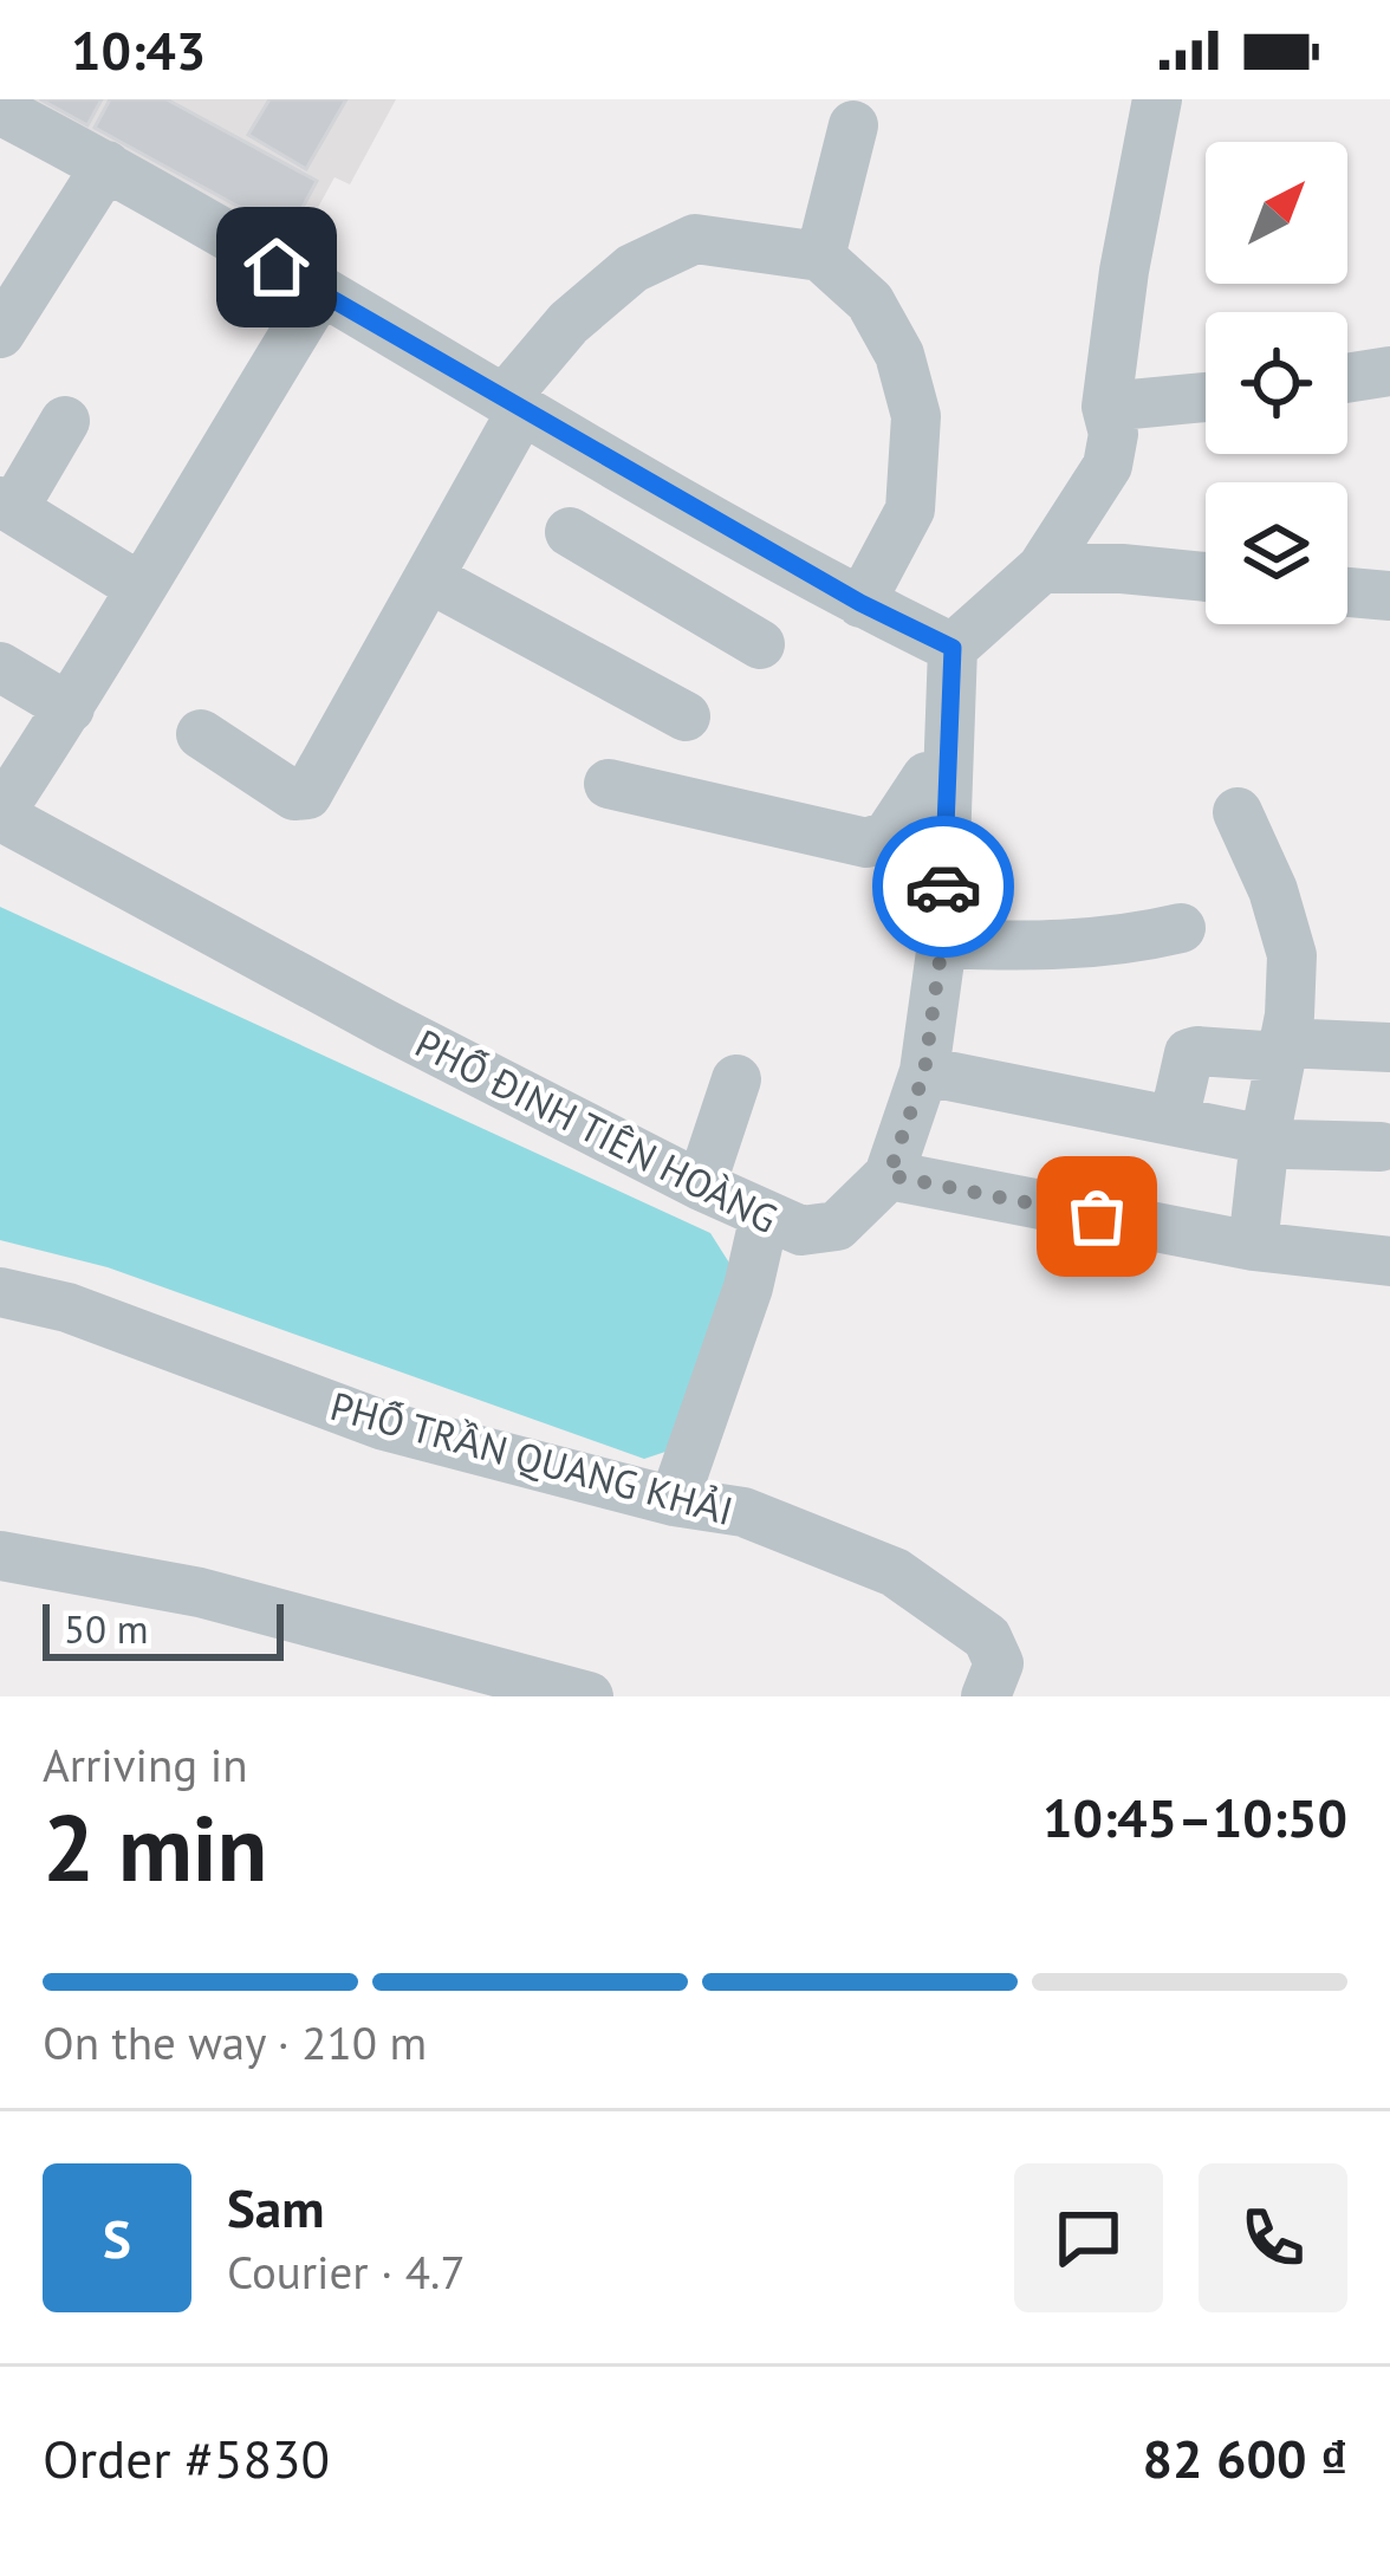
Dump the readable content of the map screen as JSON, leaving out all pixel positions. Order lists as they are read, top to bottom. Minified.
{"streets":{"street":["PHỐ ĐINH TIÊN HOÀNG","PHỐ TRẦN QUANG KHẢI"]},"scale_bar":"50 m","north":"top right","page":{"status":"10:43","scale":"50 m","heading":["2 min","Arriving in","10:45–10:50"],"panel":["Sam","Courier · 4.7","Order #5830","82 600 ₫"],"bar":"On the way · 210 m","round":"S"}}
